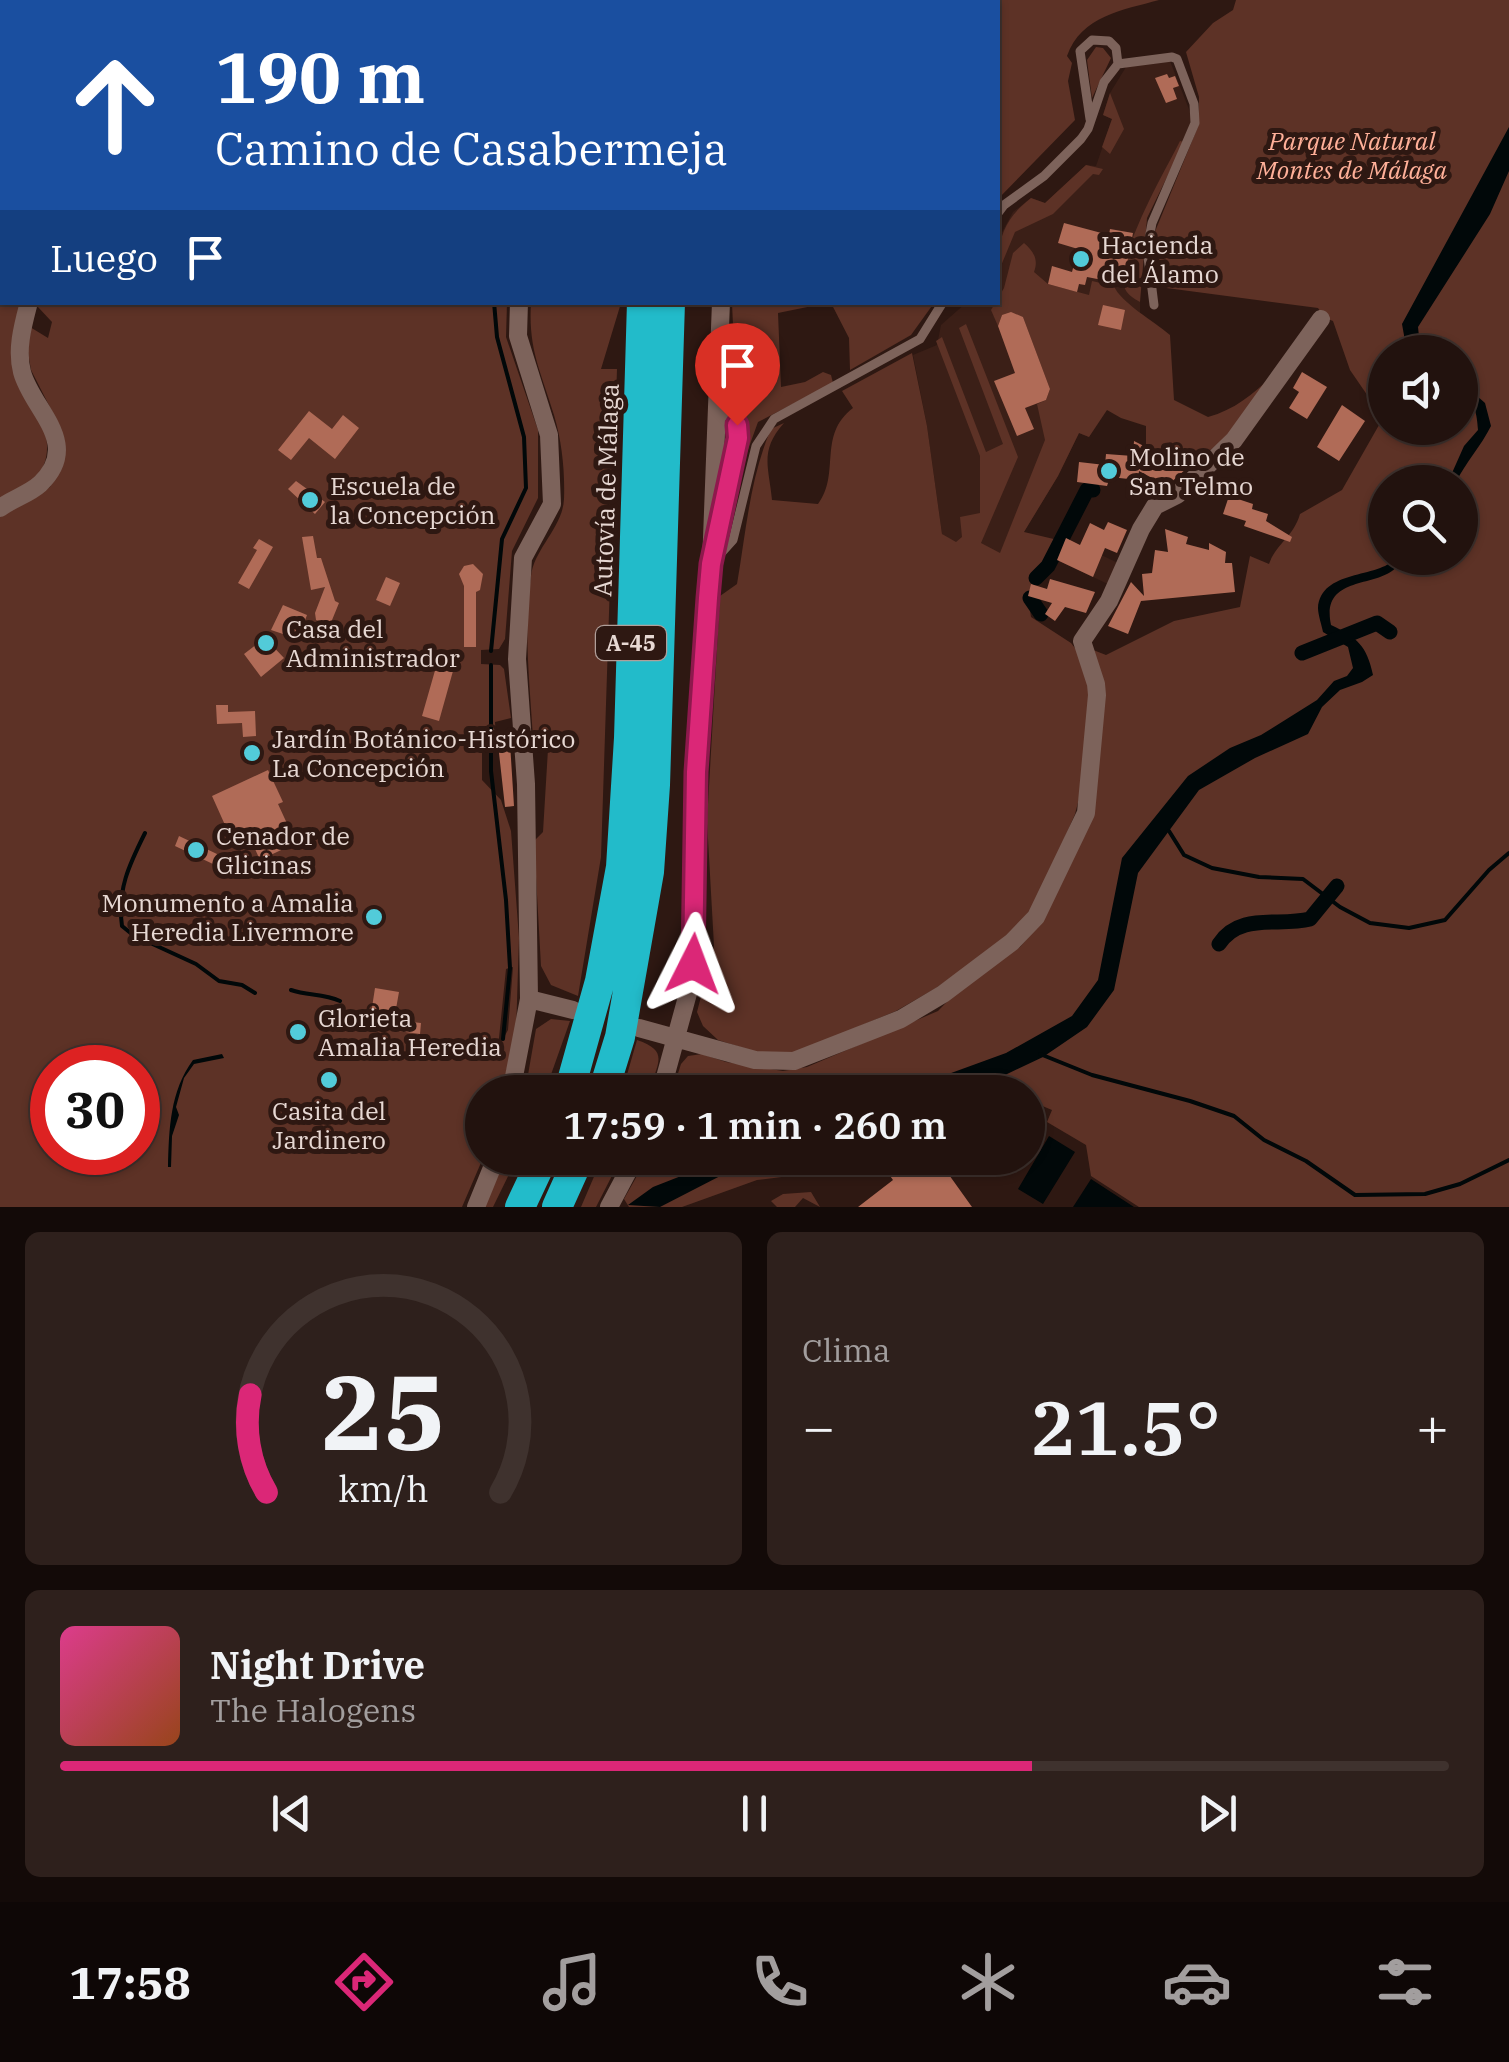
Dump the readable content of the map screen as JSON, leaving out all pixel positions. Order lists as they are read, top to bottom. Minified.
{"streets":{"highway":["Autovía de Málaga","A-45"]},"parks":["Parque Natural Montes de Málaga"],"places":["Hacienda del Álamo","Molino de San Telmo","Escuela de la Concepción","Casa del Administrador","Jardín Botánico-Histórico La Concepción","Cenador de Glicinas","Monumento a Amalia Heredia Livermore","Glorieta Amalia Heredia","Casita del Jardinero"],"page":{"turn":["190 m","Camino de Casabermeja"],"then":"Luego","limit":"30","trip":"17:59 · 1 min · 260 m","tile":"Clima","heat":["−","21.5°","+"],"song":["Night Drive","The Halogens"],"tabs":"17:58","gauge":["25","km/h"]}}
